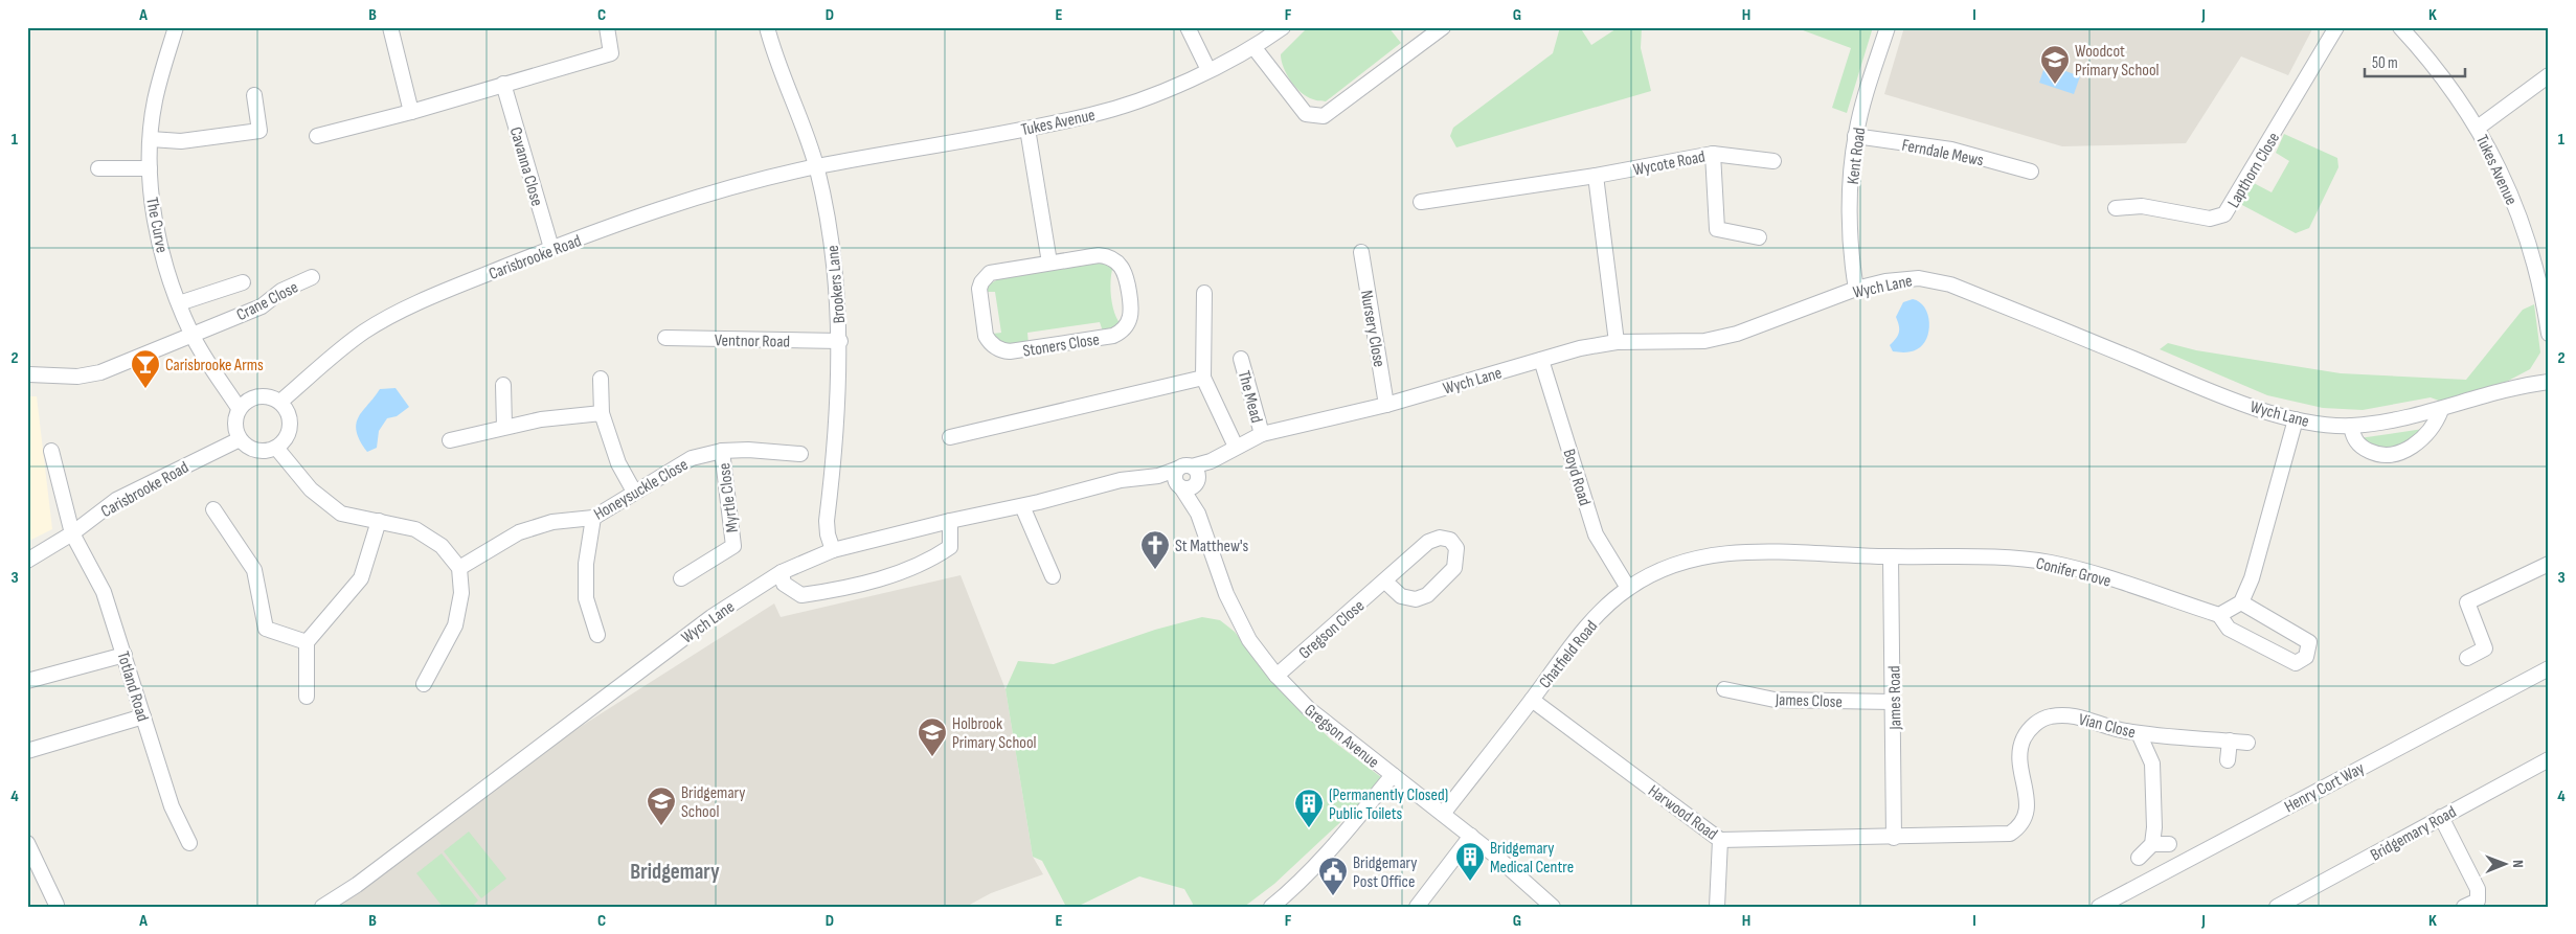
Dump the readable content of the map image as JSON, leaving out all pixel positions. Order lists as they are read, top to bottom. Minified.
{"streets":{"street":["Tukes Avenue","Ferndale Mews","Kent Road","Wycote Road","Cavanna Close","Lapthorn Close","The Curve","Carisbrooke Road","Brookers Lane","Wych Lane","Crane Close","Nursery Close","Ventnor Road","Stoners Close","The Mead","Boyd Road","Honeysuckle Close","Myrtle Close","Conifer Grove","Gregson Close","Chatfield Road","Totland Road","James Road","James Close","Vian Close","Gregson Avenue","Henry Cort Way","Harwood Road","Bridgemary Road"]},"crossings":[["Tukes Avenue","Carisbrooke Road"],["Tukes Avenue","Brookers Lane"],["Ferndale Mews","Kent Road"],["Kent Road","Wych Lane"],["Cavanna Close","Carisbrooke Road"],["The Curve","Carisbrooke Road"],["The Curve","Crane Close"],["Carisbrooke Road","Brookers Lane"],["Carisbrooke Road","Totland Road"],["Brookers Lane","Wych Lane"],["Brookers Lane","Ventnor Road"],["Wych Lane","Nursery Close"],["Wych Lane","The Mead"],["Wych Lane","Boyd Road"],["Wych Lane","Gregson Avenue"],["Boyd Road","Chatfield Road"],["Honeysuckle Close","Myrtle Close"],["Conifer Grove","Chatfield Road"],["Conifer Grove","James Road"],["Gregson Close","Gregson Avenue"],["Chatfield Road","James Road"],["Chatfield Road","Gregson Avenue"],["Chatfield Road","Harwood Road"],["James Road","James Close"],["James Road","Vian Close"],["James Road","Harwood Road"],["Vian Close","Harwood Road"]],"districts":["Bridgemary"],"places":{"school or university":["Woodcot Primary School","Holbrook Primary School","Bridgemary School"],"bar":["Carisbrooke Arms"],"church":["St Matthew's"],"building":["(Permanently Closed) Public Toilets","Bridgemary Medical Centre"],"public building":["Bridgemary Post Office"]},"scale_bar":"50 m","north":"right","grid":{"columns":["A","B","C","D","E","F","G","H","I","J","K"],"rows":["1","2","3","4"]}}
